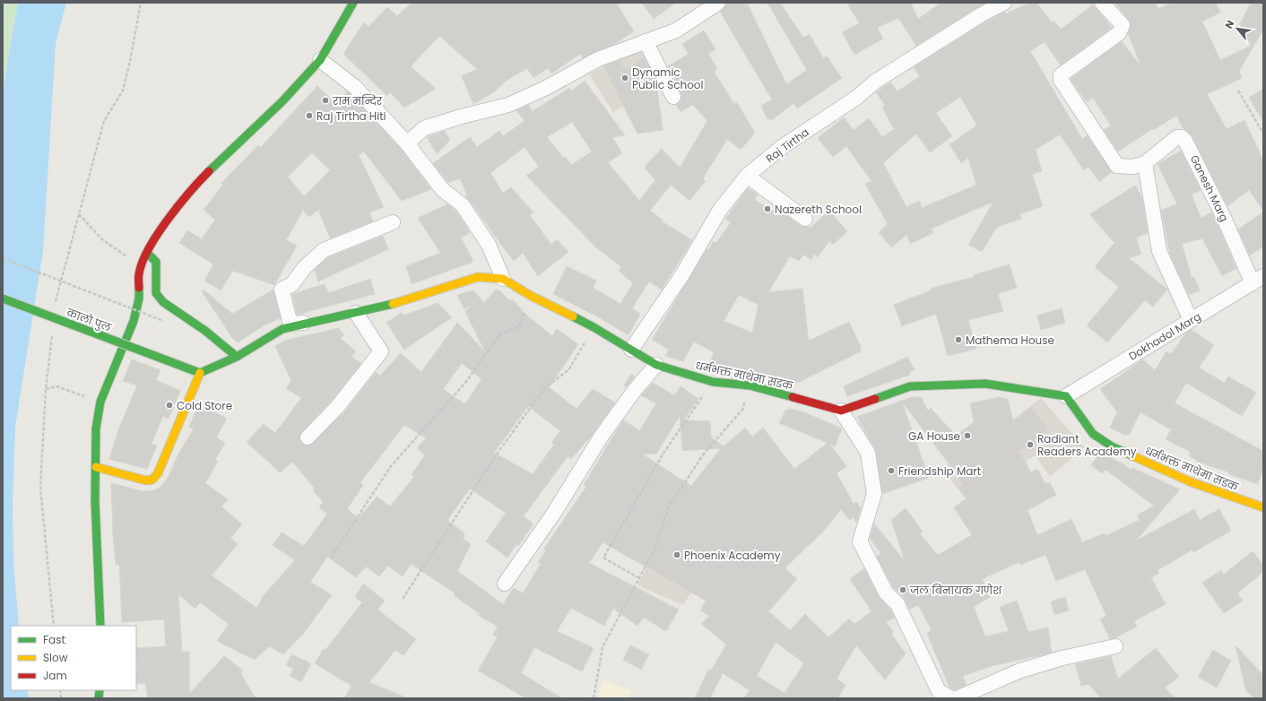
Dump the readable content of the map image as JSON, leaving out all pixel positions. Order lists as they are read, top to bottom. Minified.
{"streets":{"main road":["कालो पुल","धर्मभक्त माथेमा सडक"],"street":["Raj Tirtha","Ganesh Marg","Dokhadol Marg"]},"crossings":[["Raj Tirtha","धर्मभक्त माथेमा सडक"],["Ganesh Marg","Dokhadol Marg"],["Dokhadol Marg","धर्मभक्त माथेमा सडक"]],"places":["Dynamic Public School","राम मन्दिर","Raj Tirtha Hiti","Nazereth School","Mathema House","Cold Store","GA House","Radiant Readers Academy","Friendship Mart","Phoenix Academy","जल बिनायक गणेश"],"legend":["Fast","Slow","Jam"],"north":"top left"}
